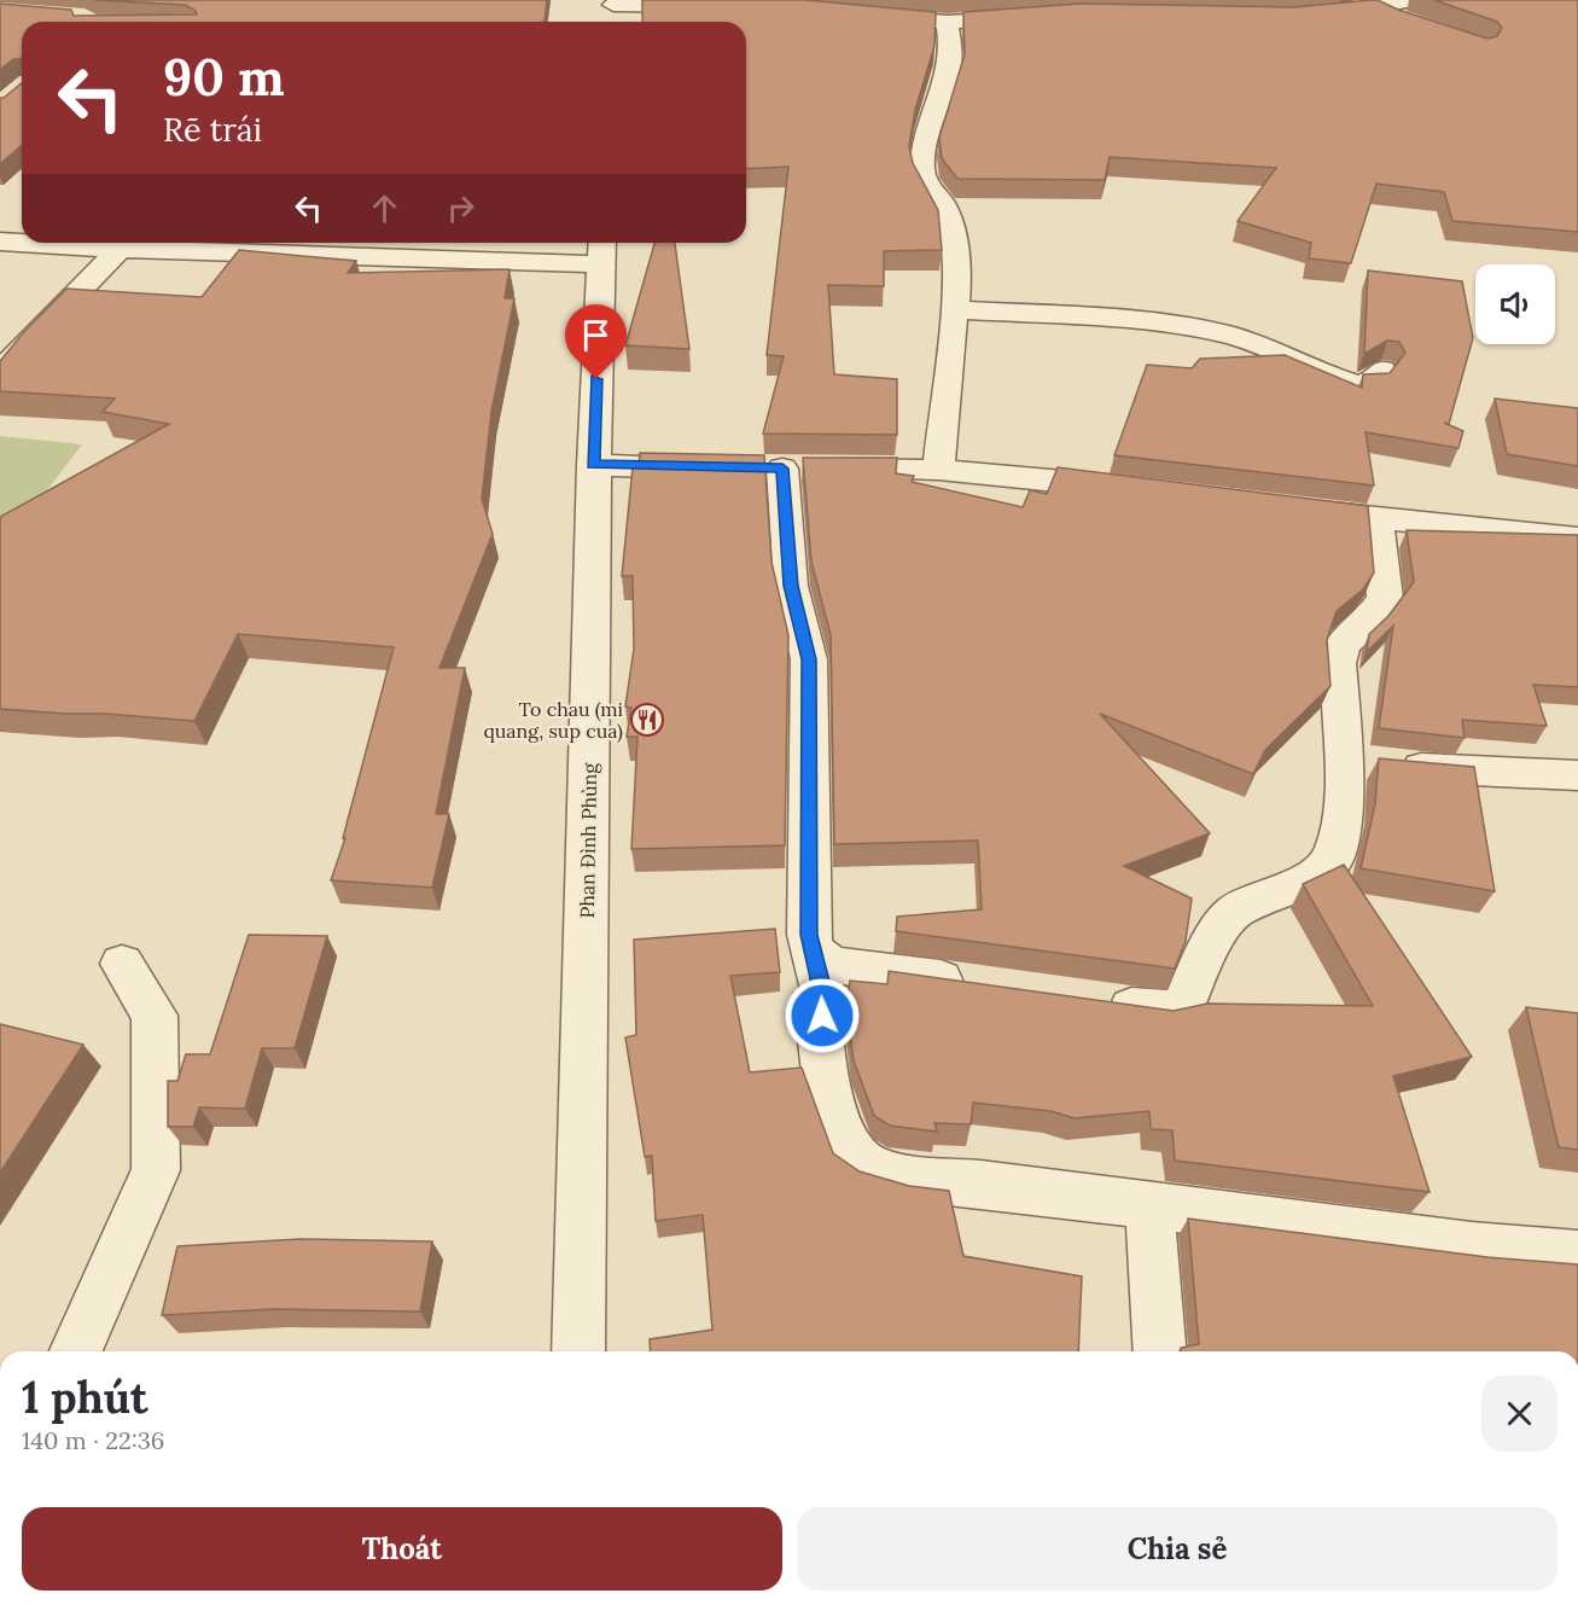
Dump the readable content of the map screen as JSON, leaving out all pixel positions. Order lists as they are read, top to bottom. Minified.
{"streets":{"street":["Phan Đình Phùng"]},"places":{"restaurant":["To chau (mi quang, sup cua)"]},"page":{"turn":["90 m","Rẽ trái"],"heading":["1 phút","140 m · 22:36"],"buttons":["Thoát","Chia sẻ"]}}
